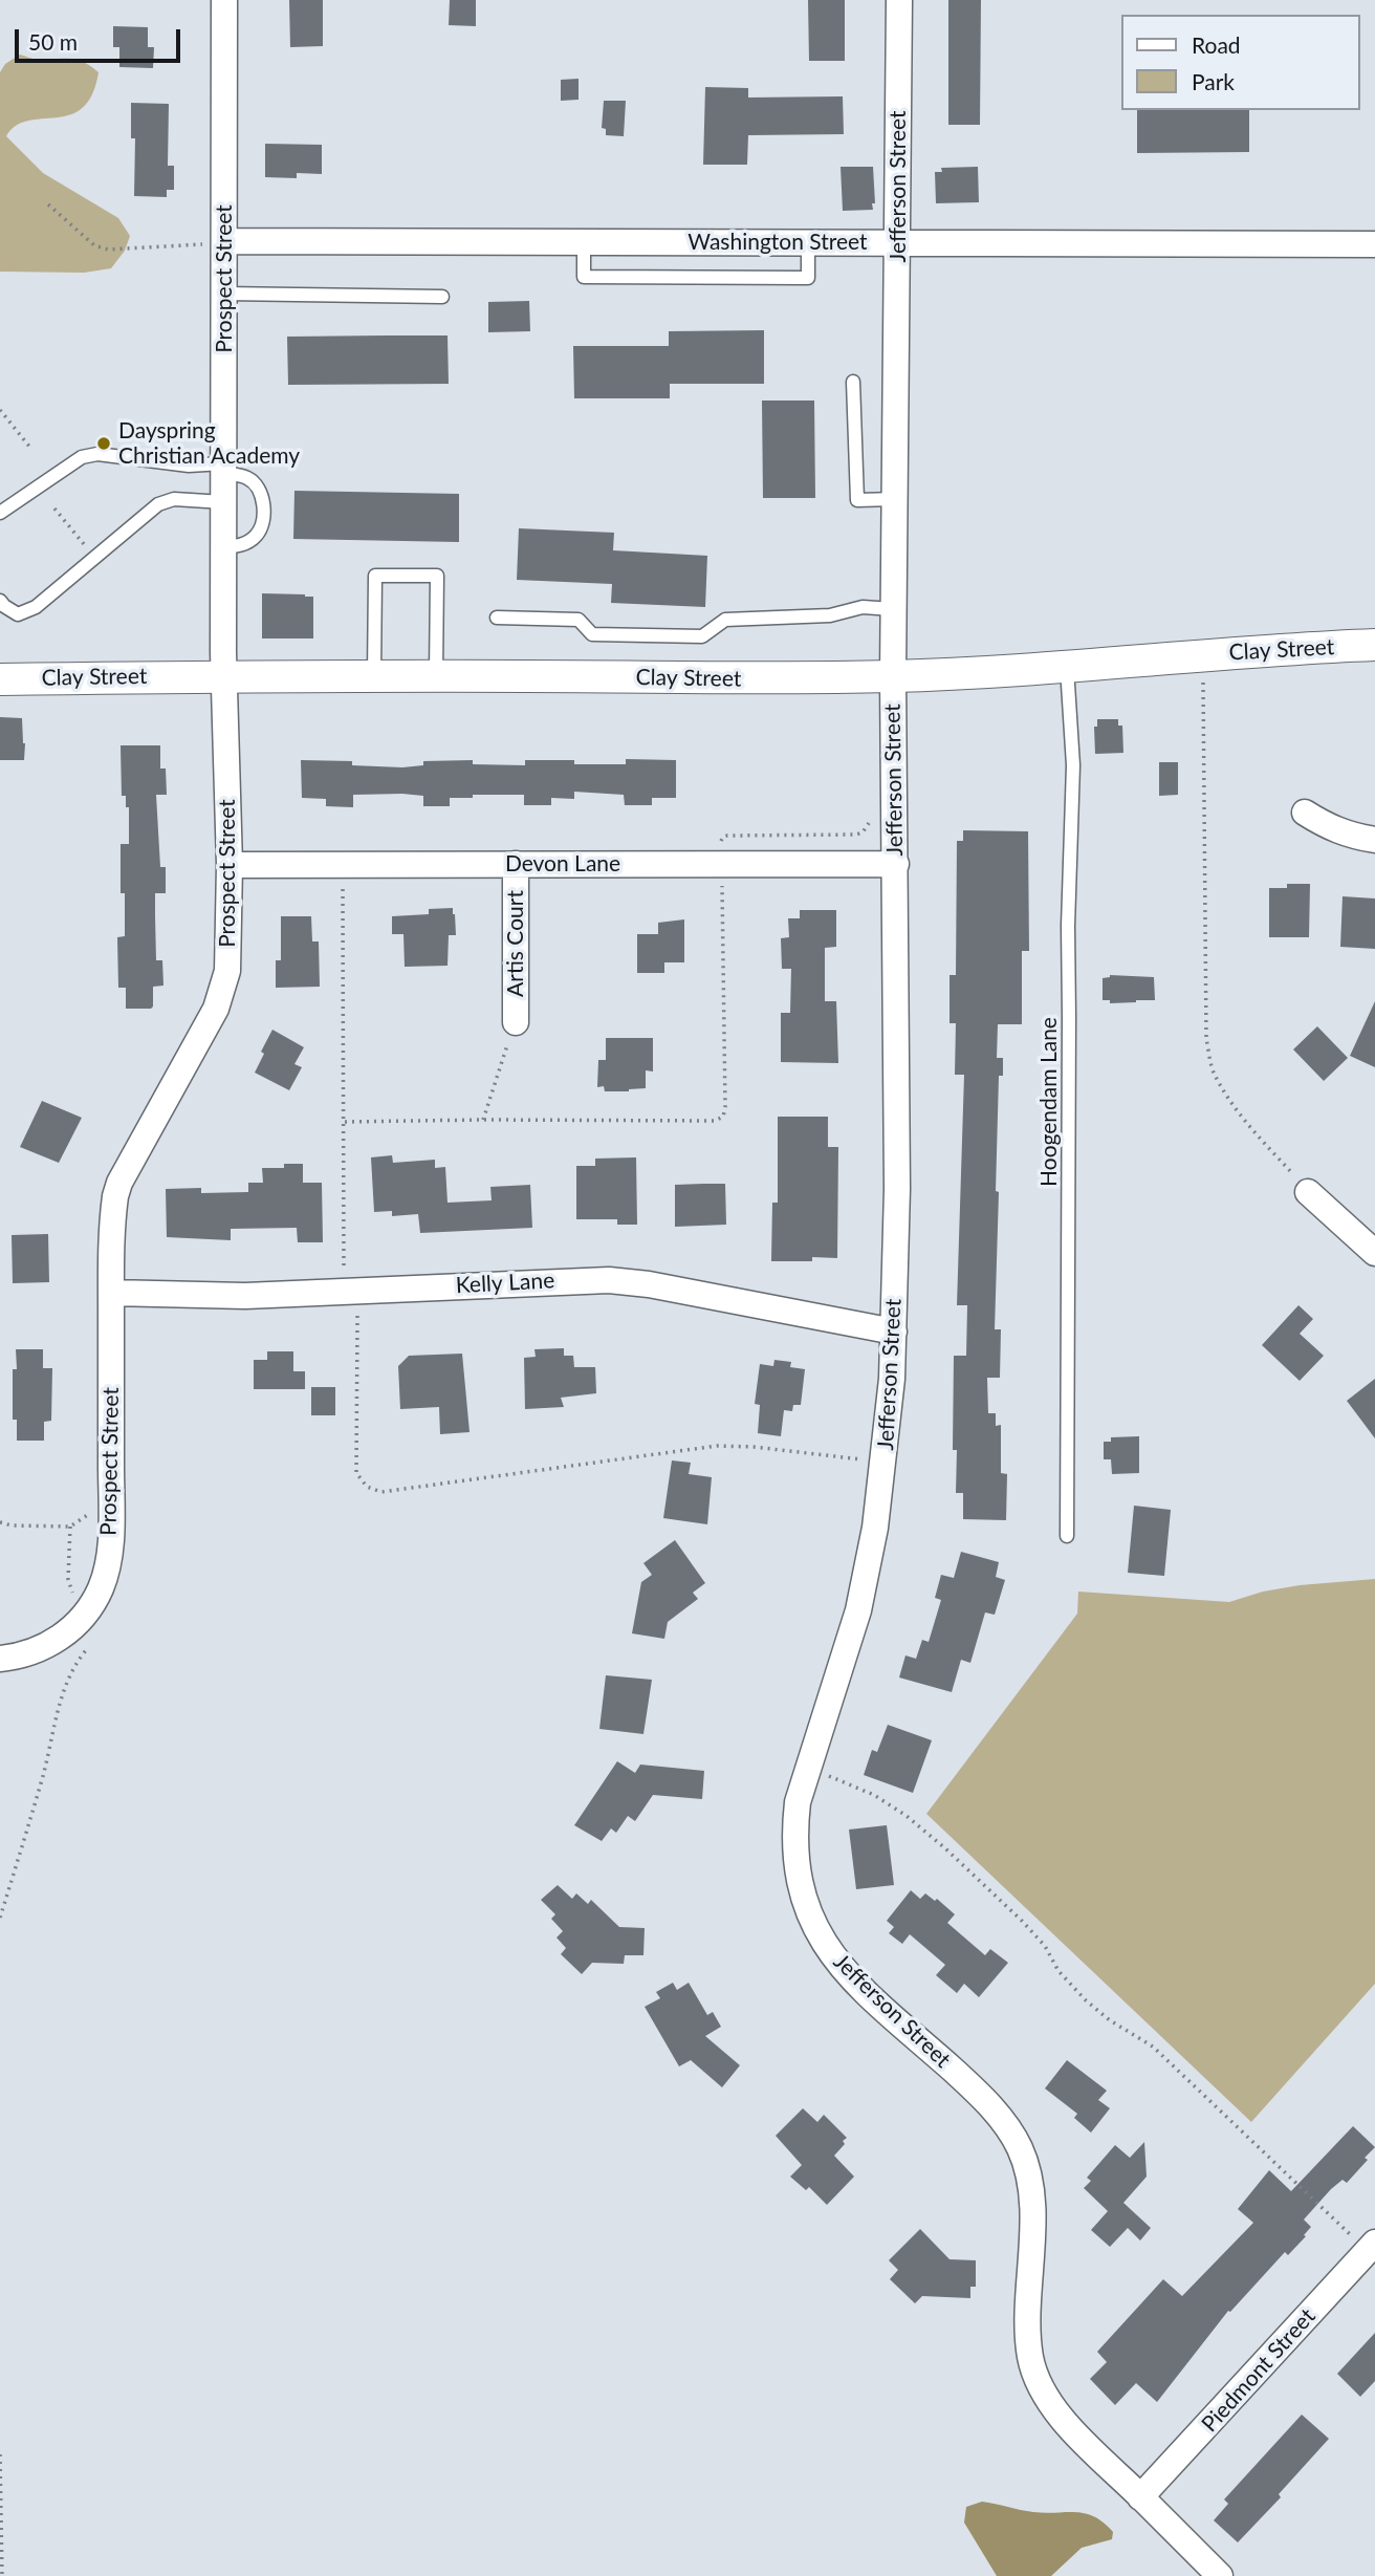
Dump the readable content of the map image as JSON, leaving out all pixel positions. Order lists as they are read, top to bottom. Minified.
{"streets":{"street":["Jefferson Street","Washington Street","Prospect Street","Clay Street","Devon Lane","Artis Court","Kelly Lane","Piedmont Street"],"lane":["Hoogendam Lane"]},"crossings":[["Jefferson Street","Washington Street"],["Jefferson Street","Clay Street"],["Jefferson Street","Devon Lane"],["Jefferson Street","Kelly Lane"],["Jefferson Street","Piedmont Street"],["Washington Street","Prospect Street"],["Prospect Street","Clay Street"],["Prospect Street","Devon Lane"],["Prospect Street","Kelly Lane"],["Clay Street","Hoogendam Lane"],["Devon Lane","Artis Court"]],"places":["Dayspring Christian Academy"],"legend":["Road","Park"],"scale_bar":"50 m"}
